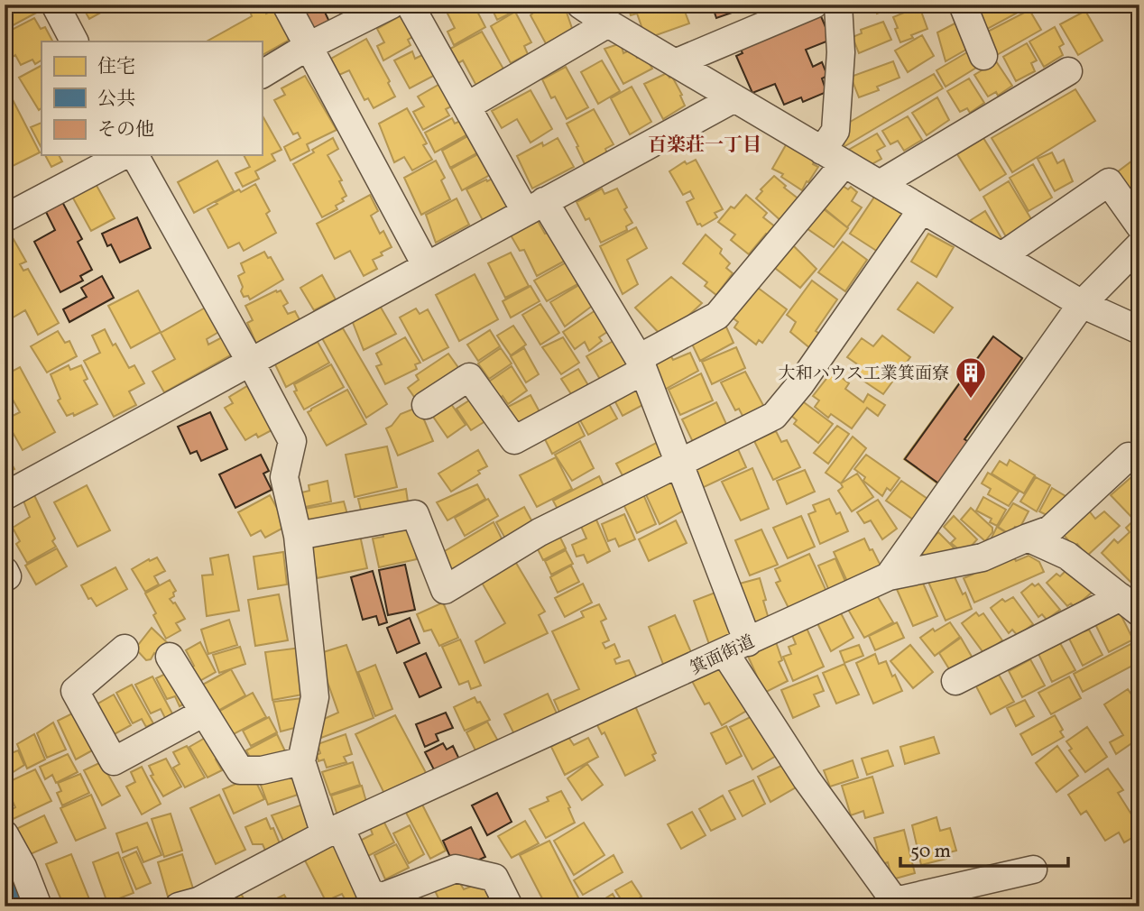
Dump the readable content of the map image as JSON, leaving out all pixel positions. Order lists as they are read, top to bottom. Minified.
{"streets":{"street":["箕面街道"]},"districts":["百楽荘一丁目"],"places":{"building":["大和ハウス工業箕面寮"]},"legend":["住宅","公共","その他"],"scale_bar":"50 m"}
